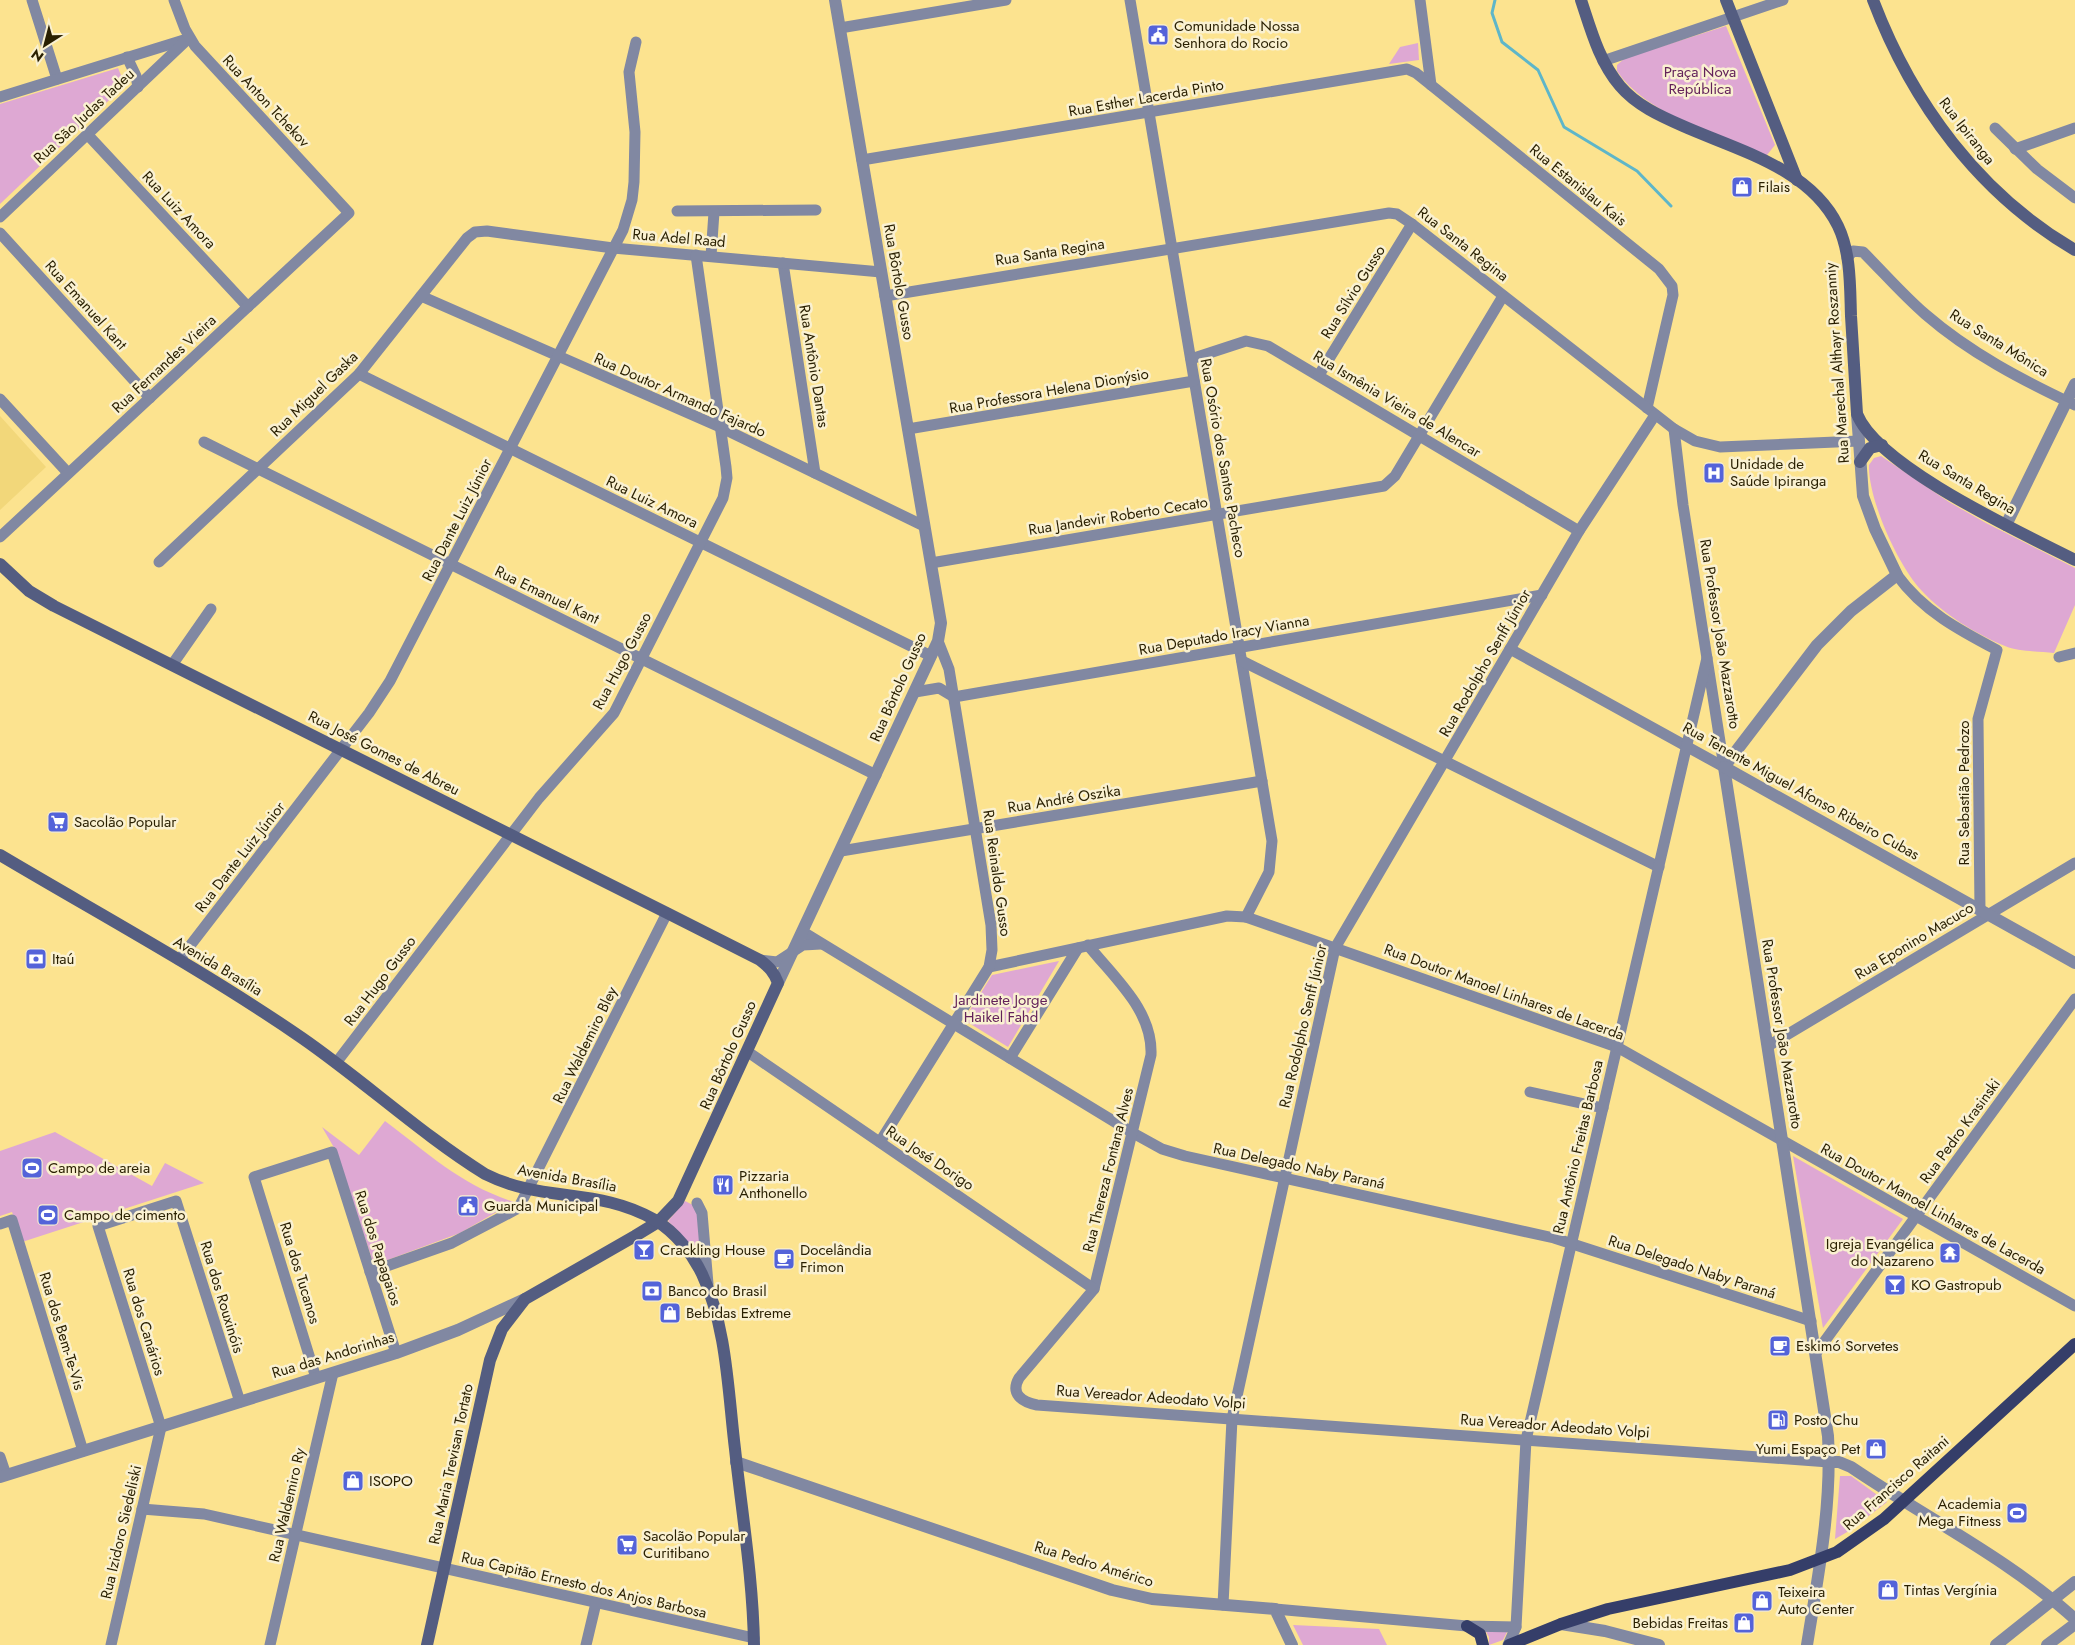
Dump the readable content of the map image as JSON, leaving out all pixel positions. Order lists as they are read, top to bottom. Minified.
{"streets":{"main road":["Rua Ipiranga","Rua Santa Regina","Rua Bôrtolo Gusso","Rua Marechal Althayr Roszanniy","Rua José Gomes de Abreu","Avenida Brasília","Rua das Andorinhas","Rua Maria Trevisan Tortato","Rua Francisco Raitani"],"street":["Rua Esther Lacerda Pinto","Rua Anton Tchekov","Rua São Judas Tadeu","Rua Estanislau Kais","Rua Luiz Amora","Rua Adel Raad","Rua Sílvio Gusso","Rua Emanuel Kant","Rua Santa Mônica","Rua Fernandes Vieira","Rua Antônio Dantas","Rua Professora Helena Dionýsio","Rua Miguel Gaska","Rua Doutor Armando Fajardo","Rua Ismênia Vieira de Alencar","Rua Osório dos Santos Pacheco","Rua Jandevir Roberto Cecato","Rua Dante Luiz Júnior","Rua Professor João Mazzarotto","Rua Deputado Iracy Vianna","Rua Hugo Gusso","Rua Rodolpho Senff Júnior","Rua Tenente Miguel Afonso Ribeiro Cubas","Rua Sebastião Pedrozo","Rua André Oszika","Rua Reinaldo Gusso","Rua Eponino Macuco","Rua Doutor Manoel Linhares de Lacerda","Rua Waldemiro Bley","Rua Pedro Krasinski","Rua Antônio Freitas Barbosa","Rua José Dorigo","Rua Delegado Naby Paraná","Rua Thereza Fontana Alves","Rua dos Papagaios","Rua dos Tucanos","Rua dos Rouxinóis","Rua dos Canários","Rua dos Bem-Te-Vis","Rua Vereador Adeodato Volpi","Rua Waldemiro Ry","Rua Izidoro Siedeliski","Rua Pedro Américo","Rua Capitão Ernesto dos Anjos Barbosa"]},"crossings":[["Rua Esther Lacerda Pinto","Rua Estanislau Kais"],["Rua Esther Lacerda Pinto","Rua Bôrtolo Gusso"],["Rua Esther Lacerda Pinto","Rua Osório dos Santos Pacheco"],["Rua Anton Tchekov","Rua São Judas Tadeu"],["Rua Anton Tchekov","Rua Fernandes Vieira"],["Rua São Judas Tadeu","Rua Luiz Amora"],["Rua Estanislau Kais","Rua Santa Regina"],["Rua Estanislau Kais","Rua Rodolpho Senff Júnior"],["Rua Luiz Amora","Rua Bôrtolo Gusso"],["Rua Luiz Amora","Rua Fernandes Vieira"],["Rua Luiz Amora","Rua Miguel Gaska"],["Rua Luiz Amora","Rua Dante Luiz Júnior"],["Rua Luiz Amora","Rua Hugo Gusso"],["Rua Adel Raad","Rua Bôrtolo Gusso"],["Rua Adel Raad","Rua Antônio Dantas"],["Rua Adel Raad","Rua Miguel Gaska"],["Rua Adel Raad","Rua Dante Luiz Júnior"],["Rua Adel Raad","Rua Hugo Gusso"],["Rua Santa Regina","Rua Bôrtolo Gusso"],["Rua Santa Regina","Rua Sílvio Gusso"],["Rua Santa Regina","Rua Marechal Althayr Roszanniy"],["Rua Santa Regina","Rua Osório dos Santos Pacheco"],["Rua Santa Regina","Rua Jandevir Roberto Cecato"],["Rua Santa Regina","Rua Professor João Mazzarotto"],["Rua Santa Regina","Rua Rodolpho Senff Júnior"],["Rua Bôrtolo Gusso","Rua Emanuel Kant"],["Rua Bôrtolo Gusso","Rua Professora Helena Dionýsio"],["Rua Bôrtolo Gusso","Rua Doutor Armando Fajardo"],["Rua Bôrtolo Gusso","Rua Jandevir Roberto Cecato"],["Rua Bôrtolo Gusso","Rua Deputado Iracy Vianna"],["Rua Bôrtolo Gusso","Rua José Gomes de Abreu"],["Rua Bôrtolo Gusso","Rua André Oszika"],["Rua Bôrtolo Gusso","Rua Reinaldo Gusso"],["Rua Bôrtolo Gusso","Avenida Brasília"],["Rua Bôrtolo Gusso","Rua José Dorigo"],["Rua Bôrtolo Gusso","Rua Delegado Naby Paraná"],["Rua Bôrtolo Gusso","Rua das Andorinhas"],["Rua Sílvio Gusso","Rua Ismênia Vieira de Alencar"],["Rua Emanuel Kant","Rua Fernandes Vieira"],["Rua Emanuel Kant","Rua Miguel Gaska"],["Rua Emanuel Kant","Rua Dante Luiz Júnior"],["Rua Emanuel Kant","Rua Hugo Gusso"],["Rua Santa Mônica","Rua Marechal Althayr Roszanniy"],["Rua Marechal Althayr Roszanniy","Rua Sebastião Pedrozo"],["Rua Antônio Dantas","Rua Doutor Armando Fajardo"],["Rua Professora Helena Dionýsio","Rua Osório dos Santos Pacheco"],["Rua Miguel Gaska","Rua Doutor Armando Fajardo"],["Rua Doutor Armando Fajardo","Rua Dante Luiz Júnior"],["Rua Doutor Armando Fajardo","Rua Hugo Gusso"],["Rua Ismênia Vieira de Alencar","Rua Osório dos Santos Pacheco"],["Rua Ismênia Vieira de Alencar","Rua Jandevir Roberto Cecato"],["Rua Ismênia Vieira de Alencar","Rua Rodolpho Senff Júnior"],["Rua Osório dos Santos Pacheco","Rua Jandevir Roberto Cecato"],["Rua Osório dos Santos Pacheco","Rua Deputado Iracy Vianna"],["Rua Osório dos Santos Pacheco","Rua André Oszika"],["Rua Osório dos Santos Pacheco","Rua Doutor Manoel Linhares de Lacerda"],["Rua Dante Luiz Júnior","Rua José Gomes de Abreu"],["Rua Dante Luiz Júnior","Avenida Brasília"],["Rua Professor João Mazzarotto","Rua Tenente Miguel Afonso Ribeiro Cubas"],["Rua Professor João Mazzarotto","Rua Eponino Macuco"],["Rua Professor João Mazzarotto","Rua Doutor Manoel Linhares de Lacerda"],["Rua Professor João Mazzarotto","Rua Pedro Krasinski"],["Rua Professor João Mazzarotto","Rua Antônio Freitas Barbosa"],["Rua Professor João Mazzarotto","Rua Delegado Naby Paraná"],["Rua Professor João Mazzarotto","Rua Vereador Adeodato Volpi"],["Rua Professor João Mazzarotto","Rua Francisco Raitani"],["Rua Deputado Iracy Vianna","Rua Rodolpho Senff Júnior"],["Rua Deputado Iracy Vianna","Rua Reinaldo Gusso"],["Rua Hugo Gusso","Rua José Gomes de Abreu"],["Rua Hugo Gusso","Avenida Brasília"],["Rua Rodolpho Senff Júnior","Rua Tenente Miguel Afonso Ribeiro Cubas"],["Rua Rodolpho Senff Júnior","Rua Doutor Manoel Linhares de Lacerda"],["Rua Rodolpho Senff Júnior","Rua Delegado Naby Paraná"],["Rua Rodolpho Senff Júnior","Rua Vereador Adeodato Volpi"],["Rua Rodolpho Senff Júnior","Rua Pedro Américo"],["Rua José Gomes de Abreu","Rua Waldemiro Bley"],["Rua Tenente Miguel Afonso Ribeiro Cubas","Rua Sebastião Pedrozo"],["Rua Tenente Miguel Afonso Ribeiro Cubas","Rua Eponino Macuco"],["Rua Tenente Miguel Afonso Ribeiro Cubas","Rua Antônio Freitas Barbosa"],["Rua Sebastião Pedrozo","Rua Eponino Macuco"],["Rua André Oszika","Rua Reinaldo Gusso"],["Rua Reinaldo Gusso","Rua Doutor Manoel Linhares de Lacerda"],["Rua Reinaldo Gusso","Rua José Dorigo"],["Rua Reinaldo Gusso","Rua Delegado Naby Paraná"],["Avenida Brasília","Rua Waldemiro Bley"],["Avenida Brasília","Rua das Andorinhas"],["Avenida Brasília","Rua Pedro Américo"],["Avenida Brasília","Rua Capitão Ernesto dos Anjos Barbosa"],["Rua Doutor Manoel Linhares de Lacerda","Rua Pedro Krasinski"],["Rua Doutor Manoel Linhares de Lacerda","Rua Antônio Freitas Barbosa"],["Rua Doutor Manoel Linhares de Lacerda","Rua Thereza Fontana Alves"],["Rua Waldemiro Bley","Rua dos Papagaios"],["Rua Antônio Freitas Barbosa","Rua Delegado Naby Paraná"],["Rua Antônio Freitas Barbosa","Rua Vereador Adeodato Volpi"],["Rua Antônio Freitas Barbosa","Rua Francisco Raitani"],["Rua Antônio Freitas Barbosa","Rua Pedro Américo"],["Rua José Dorigo","Rua Thereza Fontana Alves"],["Rua Delegado Naby Paraná","Rua Thereza Fontana Alves"],["Rua Thereza Fontana Alves","Rua Vereador Adeodato Volpi"],["Rua dos Papagaios","Rua dos Tucanos"],["Rua dos Papagaios","Rua das Andorinhas"],["Rua dos Tucanos","Rua das Andorinhas"],["Rua dos Rouxinóis","Rua dos Canários"],["Rua dos Rouxinóis","Rua das Andorinhas"],["Rua dos Canários","Rua das Andorinhas"],["Rua dos Canários","Rua Izidoro Siedeliski"],["Rua dos Bem-Te-Vis","Rua das Andorinhas"],["Rua das Andorinhas","Rua Maria Trevisan Tortato"],["Rua das Andorinhas","Rua Waldemiro Ry"],["Rua das Andorinhas","Rua Izidoro Siedeliski"],["Rua Vereador Adeodato Volpi","Rua Francisco Raitani"],["Rua Maria Trevisan Tortato","Rua Capitão Ernesto dos Anjos Barbosa"],["Rua Waldemiro Ry","Rua Capitão Ernesto dos Anjos Barbosa"],["Rua Izidoro Siedeliski","Rua Capitão Ernesto dos Anjos Barbosa"]],"parks":["Praça Nova República","Jardinete Jorge Haikel Fahd"],"places":{"public building":["Comunidade Nossa Senhora do Rocio","Guarda Municipal"],"shop":["Filais","Bebidas Extreme","Yumi Espaço Pet","ISOPO","Tintas Vergínia","Teixeira Auto Center","Bebidas Freitas"],"hospital":["Unidade de Saúde Ipiranga"],"supermarket":["Sacolão Popular","Sacolão Popular Curitibano"],"bank":["Itaú","Banco do Brasil"],"sports":["Campo de areia","Campo de cimento","Academia Mega Fitness"],"restaurant":["Pizzaria Anthonello"],"bar":["Crackling House","KO Gastropub"],"temple":["Igreja Evangélica do Nazareno"],"cafe":["Docelândia Frimon","Eskimó Sorvetes"],"fuel station":["Posto Chu"]},"north":"bottom left"}
